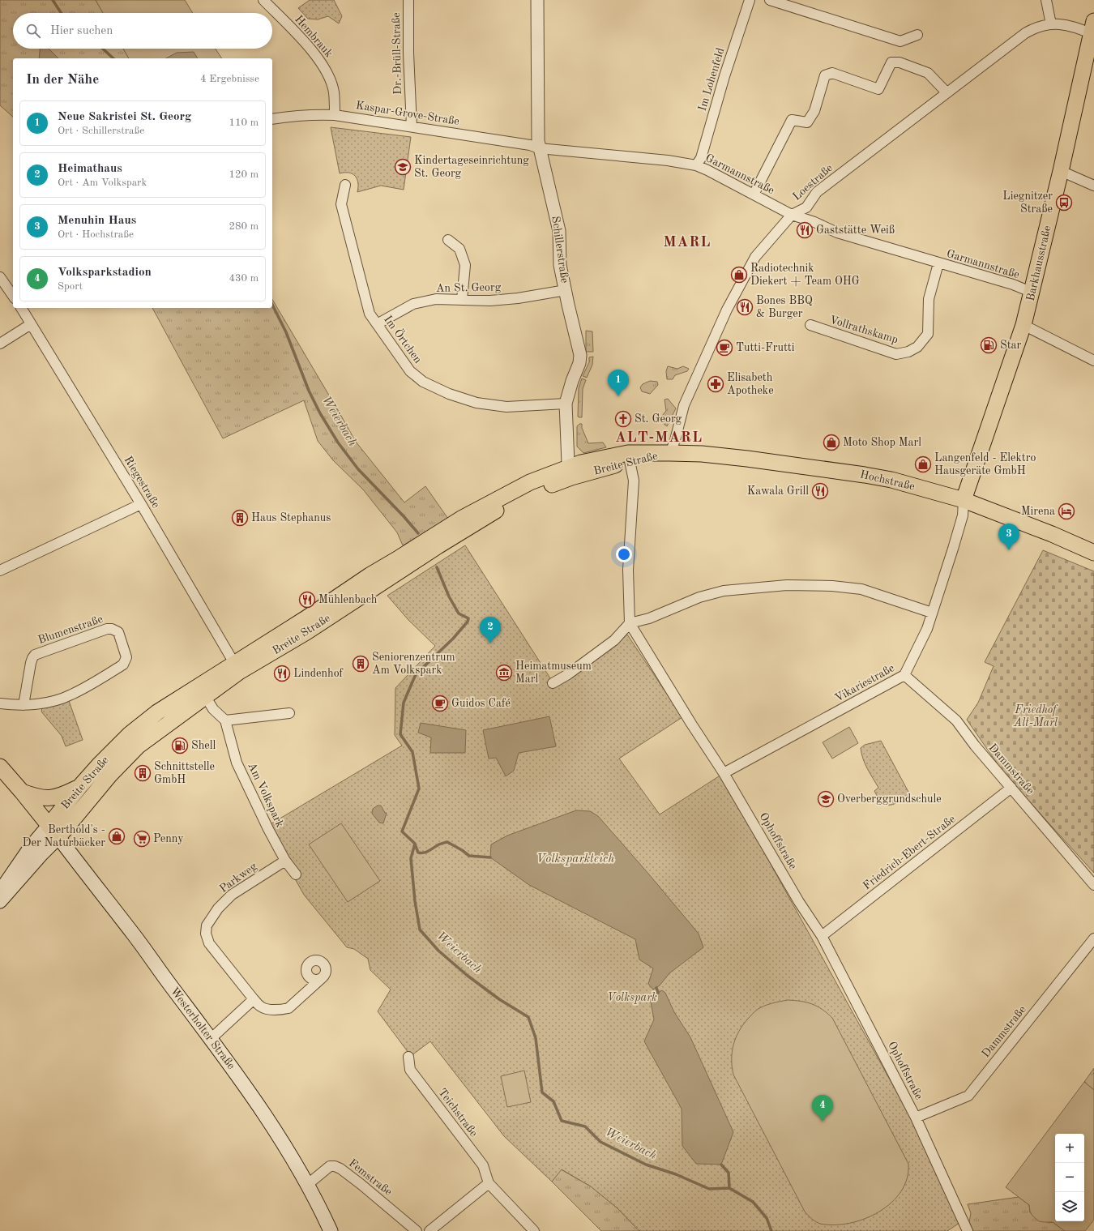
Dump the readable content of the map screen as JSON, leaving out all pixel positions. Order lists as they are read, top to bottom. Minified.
{"streets":{"main road":["Barkhausstraße","Breite Straße","Hochstraße","Westerholter Straße"],"street":["Hembrauk","Dr.-Brüll-Straße","Im Lohenfeld","Kaspar-Grove-Straße","Garmannstraße","Loestraße","Schillerstraße","An St. Georg","Vollrathskamp","Im Örtchen","Riegestraße","Blumenstraße","Vikariestraße","Dammstraße","Am Volkspark","Ophoffstraße","Friedrich-Ebert-Straße","Parkweg","Teichstraße","Femstraße"]},"crossings":[["Hembrauk","Kaspar-Grove-Straße"],["Dr.-Brüll-Straße","Kaspar-Grove-Straße"],["Im Lohenfeld","Garmannstraße"],["Kaspar-Grove-Straße","Garmannstraße"],["Kaspar-Grove-Straße","Schillerstraße"],["Garmannstraße","Loestraße"],["Garmannstraße","Schillerstraße"],["Garmannstraße","Barkhausstraße"],["Garmannstraße","Vollrathskamp"],["Loestraße","Barkhausstraße"],["Loestraße","Breite Straße"],["Loestraße","Hochstraße"],["Schillerstraße","An St. Georg"],["Schillerstraße","Im Örtchen"],["Schillerstraße","Breite Straße"],["Barkhausstraße","Hochstraße"],["Barkhausstraße","Vikariestraße"],["An St. Georg","Im Örtchen"],["Breite Straße","Hochstraße"],["Breite Straße","Riegestraße"],["Breite Straße","Ophoffstraße"],["Breite Straße","Westerholter Straße"],["Hochstraße","Vikariestraße"],["Vikariestraße","Dammstraße"],["Vikariestraße","Ophoffstraße"],["Dammstraße","Ophoffstraße"],["Dammstraße","Friedrich-Ebert-Straße"],["Am Volkspark","Parkweg"],["Ophoffstraße","Friedrich-Ebert-Straße"],["Westerholter Straße","Femstraße"]],"districts":["MARL","ALT-MARL"],"water":["Weierbach","Volksparkteich"],"parks":["Friedhof Alt-Marl","Volkspark"],"places":{"school or university":["Kindertageseinrichtung St. Georg","Overberggrundschule"],"bus stop":["Liegnitzer Straße"],"restaurant":["Gaststätte Weiß","Bones BBQ & Burger","Kawala Grill","Mühlenbach","Lindenhof"],"shop":["Radiotechnik Diekert + Team OHG","Moto Shop Marl","Langenfeld - Elektro Hausgeräte GmbH","Berthold's - Der Naturbäcker"],"fuel station":["Star","Shell"],"cafe":["Tutti-Frutti","Guidos Café"],"pharmacy":["Elisabeth Apotheke"],"church":["St. Georg"],"hotel":["Mirena"],"building":["Haus Stephanus","Seniorenzentrum Am Volkspark","Schnittstelle GmbH"],"museum":["Heimatmuseum Marl"],"supermarket":["Penny"]},"page":{"search":"Hier suchen","heading":["In der Nähe","4 Ergebnisse"],"list":[{"mark":"1","name":"Neue Sakristei St. Georg","note":"Ort · Schillerstraße","value":"110 m"},{"mark":"2","name":"Heimathaus","note":"Ort · Am Volkspark","value":"120 m"},{"mark":"3","name":"Menuhin Haus","note":"Ort · Hochstraße","value":"280 m"},{"mark":"4","name":"Volksparkstadion","note":"Sport","value":"430 m"}],"pins":["1","3","2","4"],"map_buttons":["+","−"]}}
